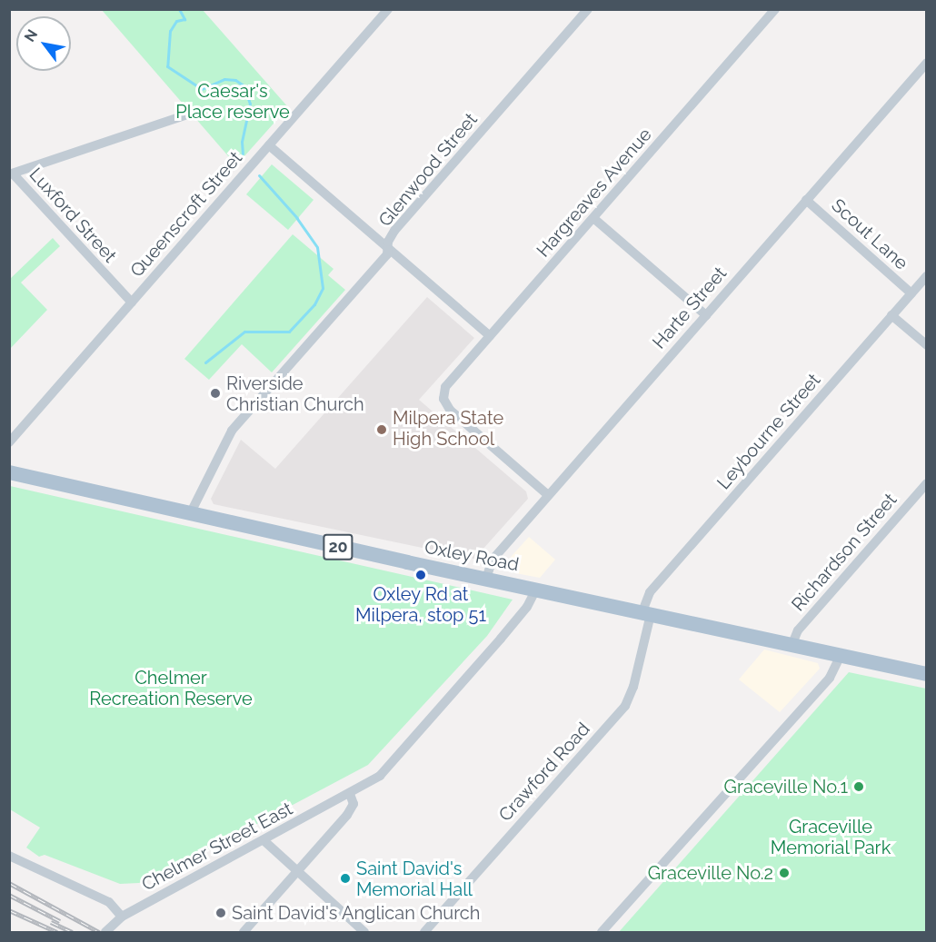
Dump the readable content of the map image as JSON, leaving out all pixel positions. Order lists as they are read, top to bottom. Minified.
{"streets":{"main road":["20","Oxley Road"],"street":["Glenwood Street","Hargreaves Avenue","Queenscroft Street","Luxford Street","Scout Lane","Harte Street","Leybourne Street","Richardson Street","Crawford Road","Chelmer Street East"]},"crossings":[["Glenwood Street","Oxley Road"],["Hargreaves Avenue","Harte Street"],["Queenscroft Street","Luxford Street"],["Scout Lane","Harte Street"],["Scout Lane","Leybourne Street"],["Harte Street","Oxley Road"],["Leybourne Street","Oxley Road"],["Leybourne Street","Crawford Road"],["Richardson Street","Oxley Road"],["Oxley Road","Crawford Road"],["Oxley Road","Chelmer Street East"]],"parks":["Caesar's Place reserve","Chelmer Recreation Reserve","Graceville Memorial Park"],"places":["Riverside Christian Church","Milpera State High School","Oxley Rd at Milpera, stop 51","Graceville No.1","Graceville No.2","Saint David's Memorial Hall","Saint David's Anglican Church"],"north":"top left"}
